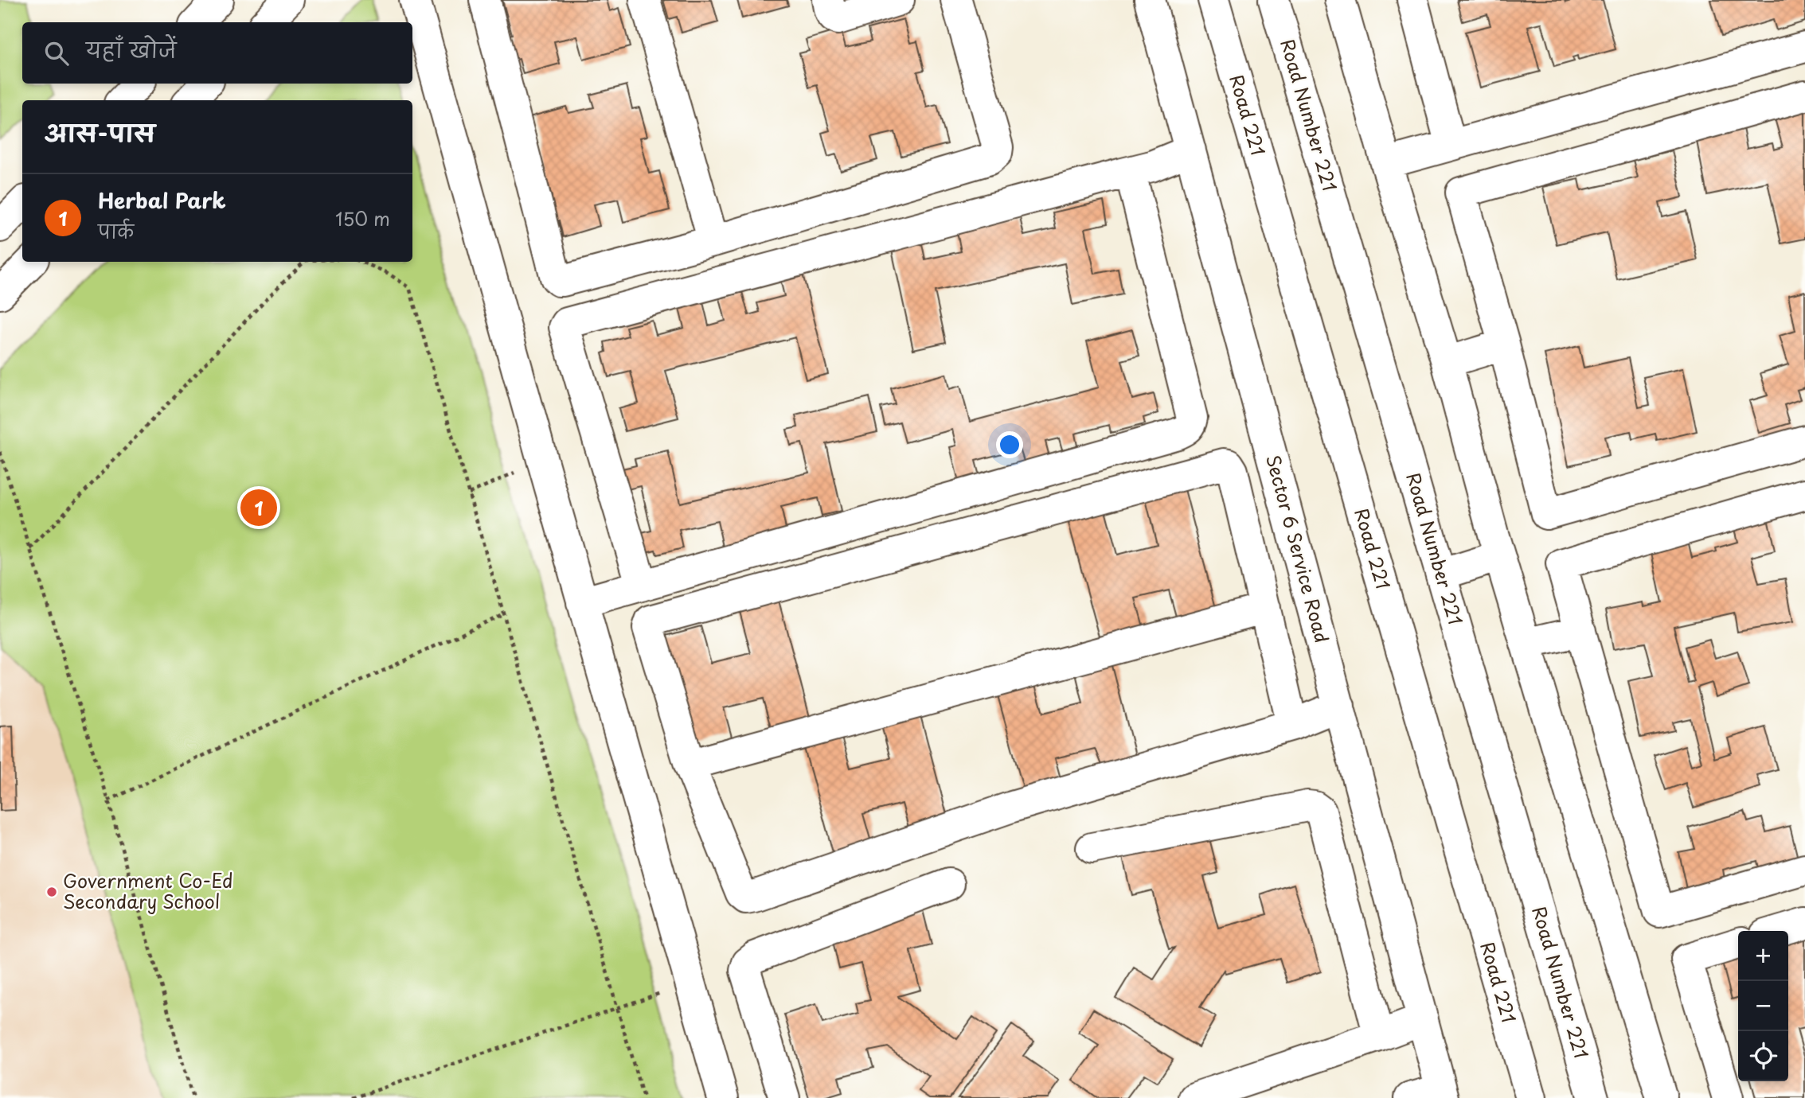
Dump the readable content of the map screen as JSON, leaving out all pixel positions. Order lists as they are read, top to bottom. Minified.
{"streets":{"street":["Road 221","Road Number 221","Sector 6 Service Road"]},"places":["Government Co-Ed Secondary School"],"page":{"search":"यहाँ खोजें","heading":"आस-पास","list":[{"mark":"1","name":"Herbal Park","note":"पार्क","value":"150 m"}],"pins":"1","map_buttons":["+","−"]}}
